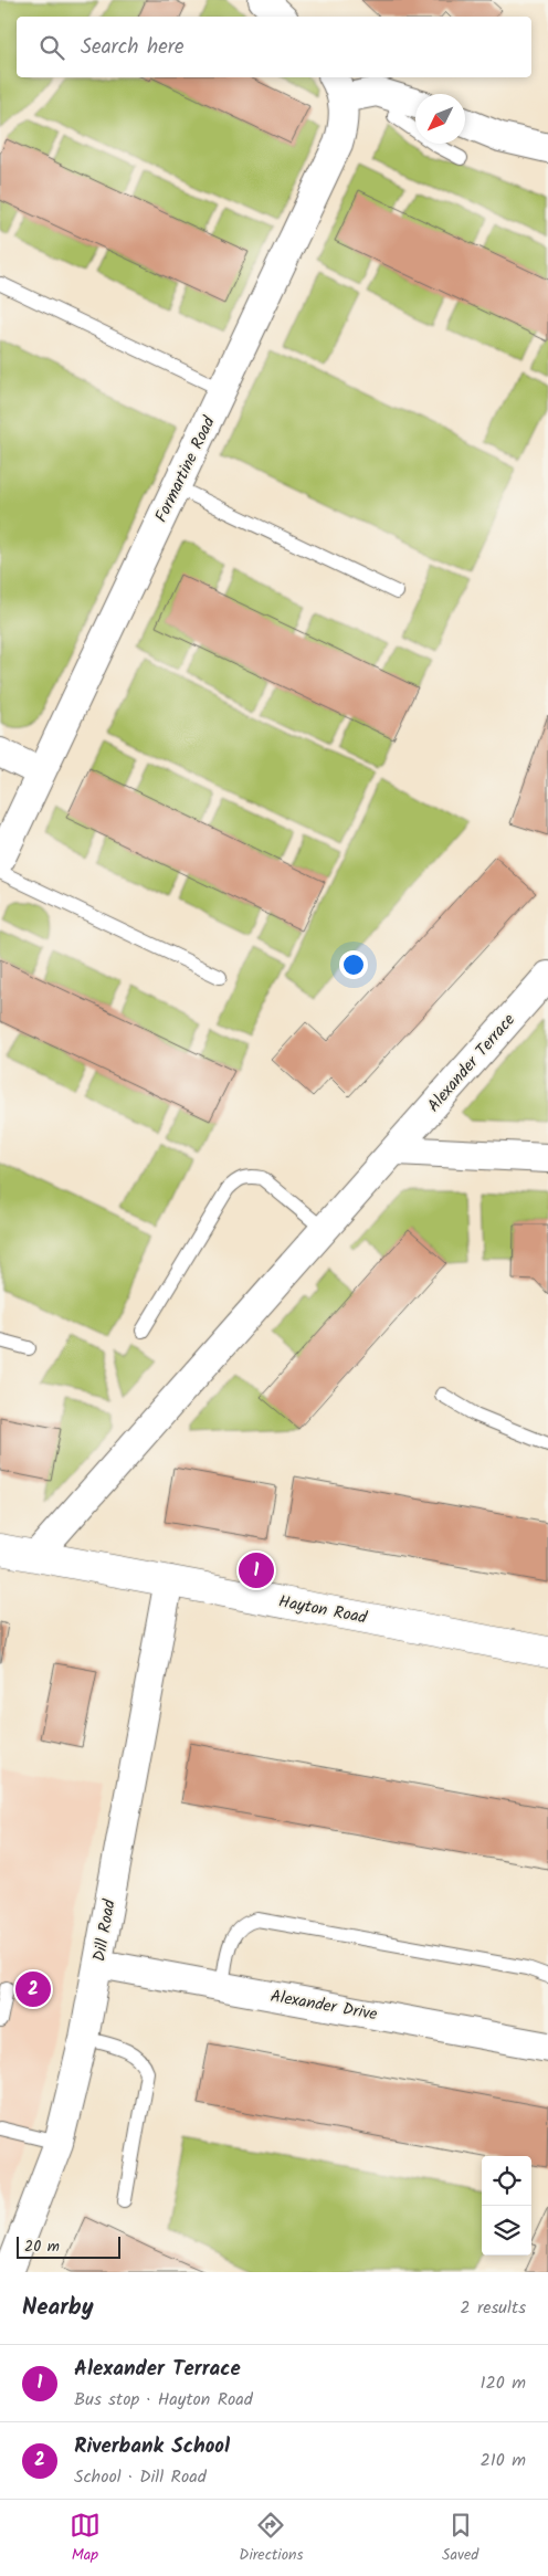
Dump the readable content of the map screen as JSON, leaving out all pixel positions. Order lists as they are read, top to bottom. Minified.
{"streets":{"street":["Formartine Road","Alexander Terrace","Hayton Road","Dill Road","Alexander Drive"]},"crossings":[["Alexander Terrace","Hayton Road"],["Hayton Road","Dill Road"],["Dill Road","Alexander Drive"]],"scale_bar":"20 m","north":"bottom left","page":{"search":"Search here","pins":["1","2"],"scale":"20 m","heading":["Nearby","2 results"],"list":[{"mark":"1","name":"Alexander Terrace","note":"Bus stop · Hayton Road","value":"120 m"},{"mark":"2","name":"Riverbank School","note":"School · Dill Road","value":"210 m"}],"nav":["Map","Directions","Saved"]}}
